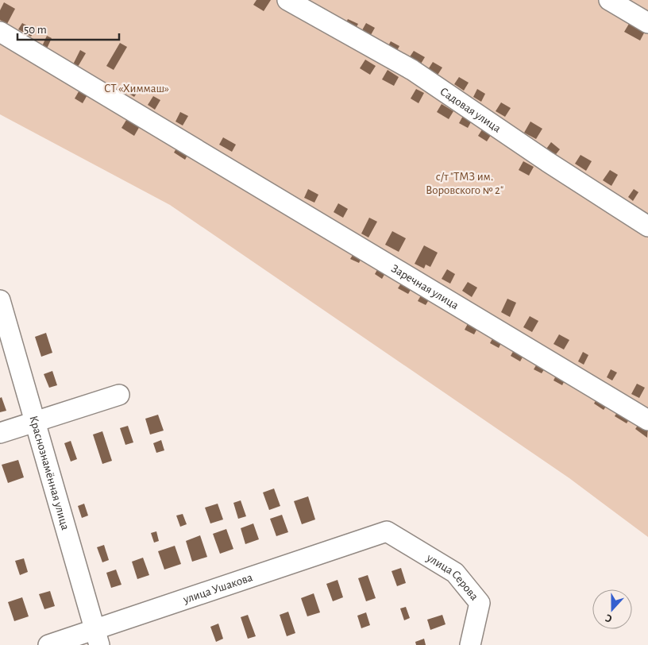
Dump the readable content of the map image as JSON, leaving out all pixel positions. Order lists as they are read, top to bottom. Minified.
{"streets":{"street":["Садовая улица","Заречная улица","Краснознамённая улица","улица Серова","улица Ушакова"]},"crossings":[["Краснознамённая улица","улица Ушакова"],["улица Серова","улица Ушакова"]],"parks":["СТ «Химмаш»","с/т \"ТМЗ им. Воровского № 2\""],"scale_bar":"50 m","north":"bottom"}
